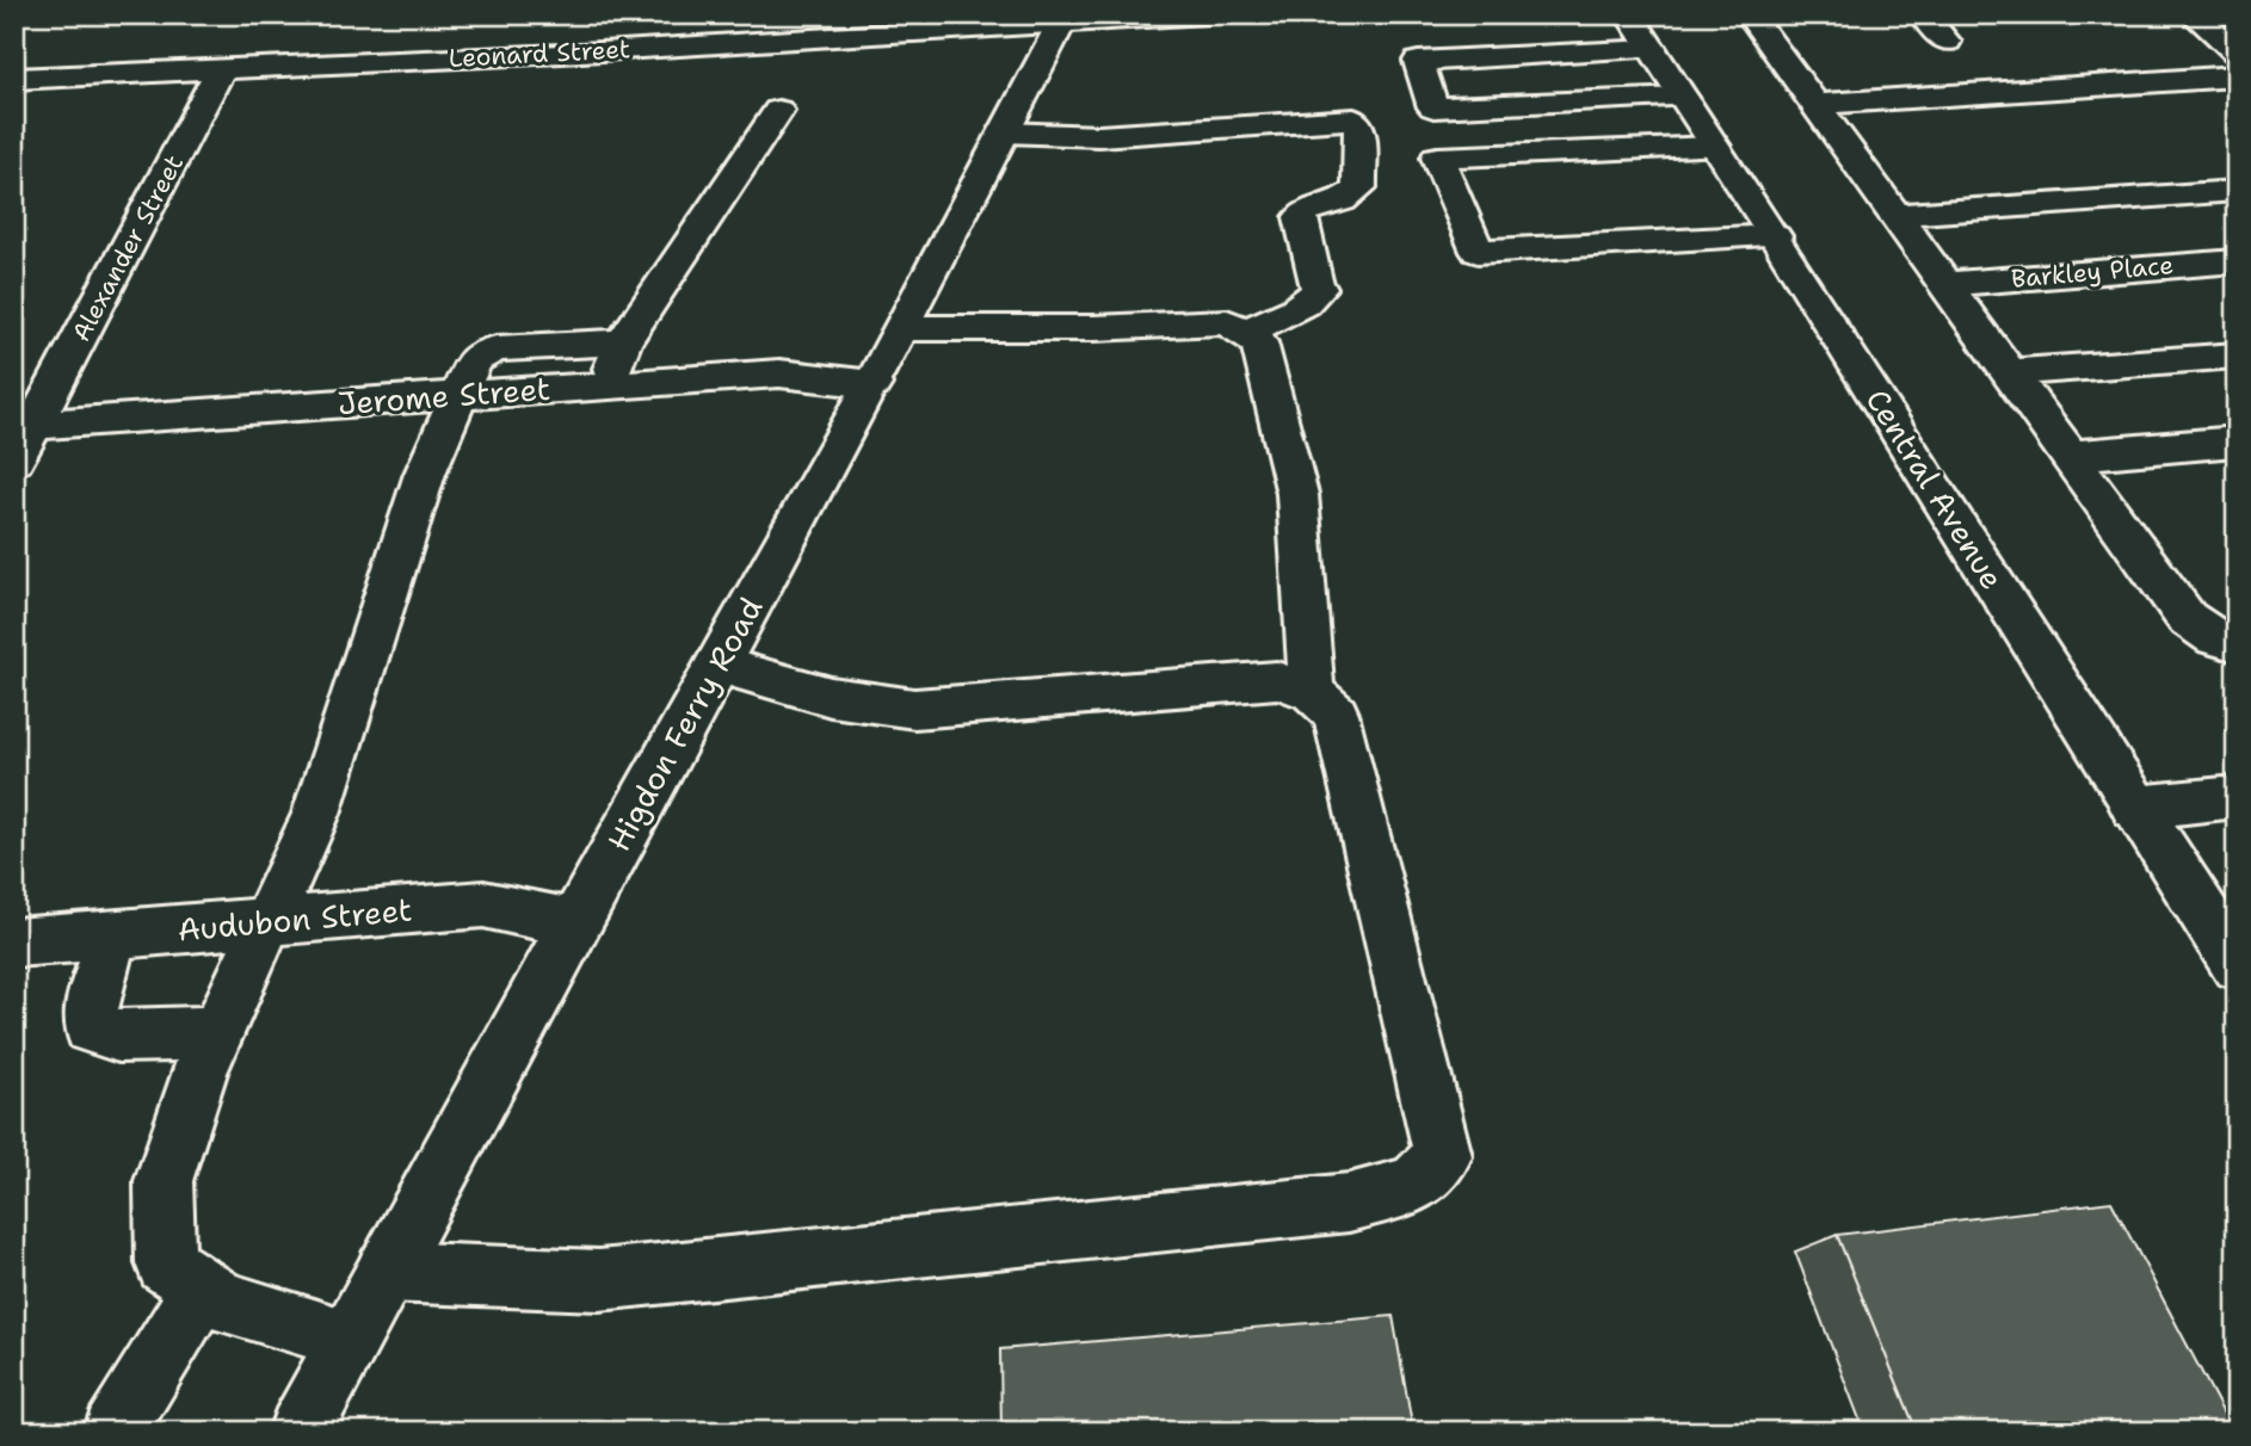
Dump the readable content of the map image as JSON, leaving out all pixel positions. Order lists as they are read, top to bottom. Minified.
{"streets":{"street":["Leonard Street","Alexander Street","Barkley Place","Jerome Street","Central Avenue","Higdon Ferry Road","Audubon Street"]},"crossings":[["Leonard Street","Alexander Street"],["Leonard Street","Higdon Ferry Road"],["Alexander Street","Jerome Street"],["Jerome Street","Higdon Ferry Road"],["Higdon Ferry Road","Audubon Street"]]}
